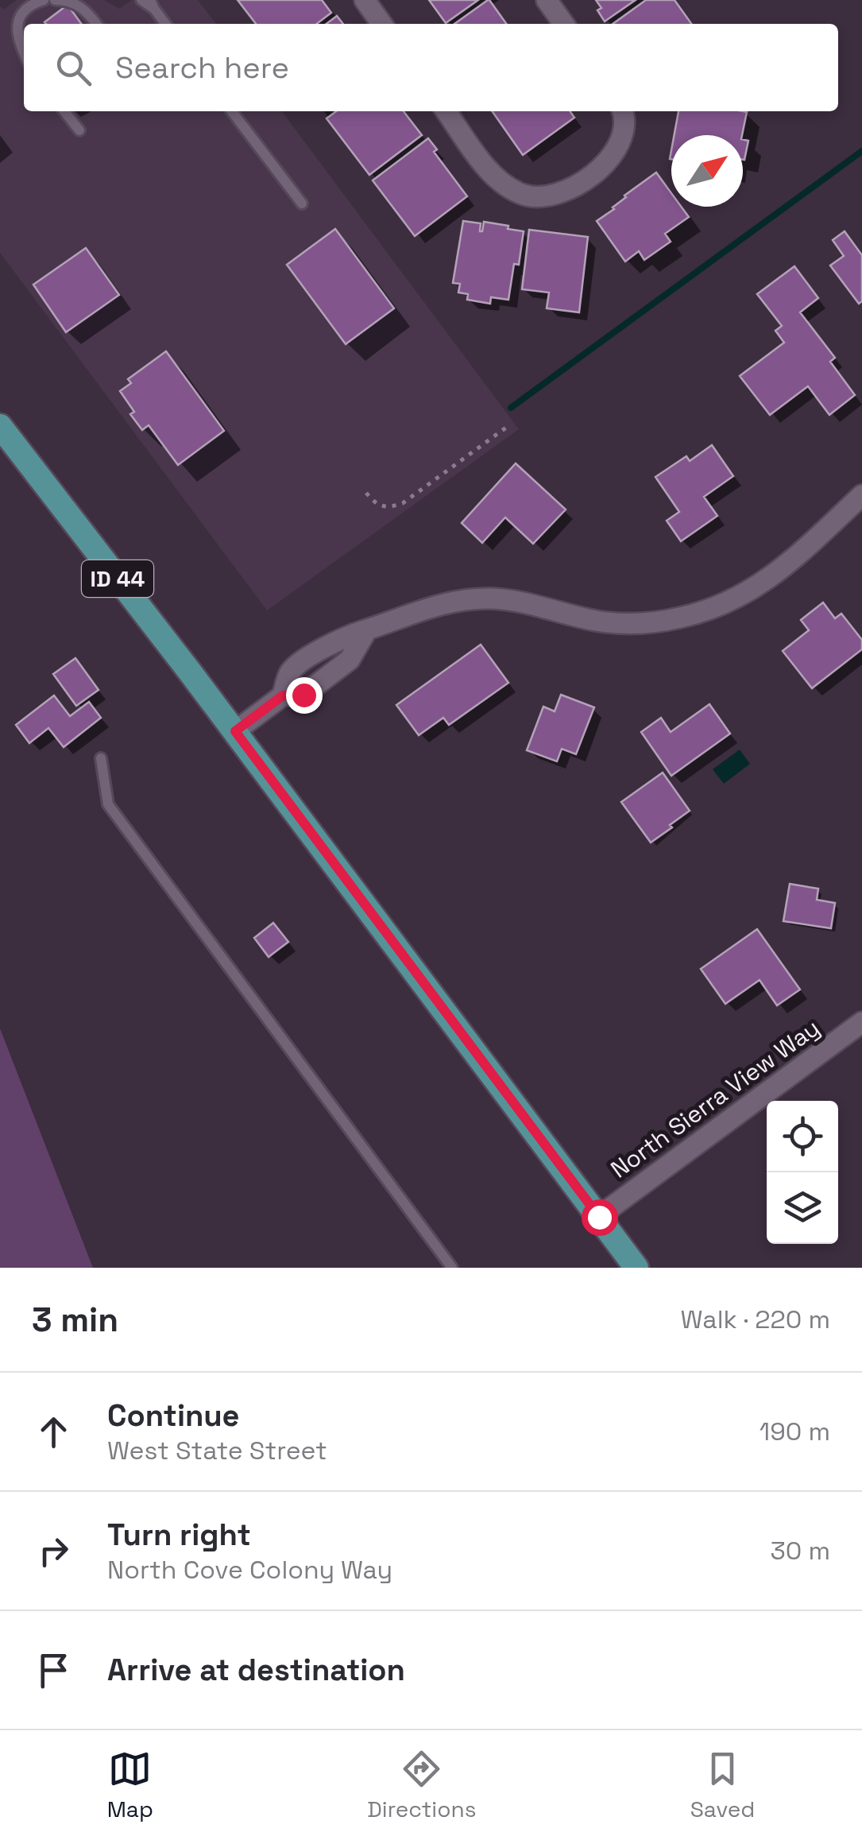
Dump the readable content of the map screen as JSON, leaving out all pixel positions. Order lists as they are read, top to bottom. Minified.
{"streets":{"main road":["ID 44"],"street":["North Sierra View Way"]},"crossings":[["ID 44","North Sierra View Way"]],"north":"top right","page":{"search":"Search here","heading":["3 min","Walk · 220 m"],"list":[["Continue","West State Street","190 m"],["Turn right","North Cove Colony Way","30 m"],"Arrive at destination"],"nav":["Map","Directions","Saved"]}}
